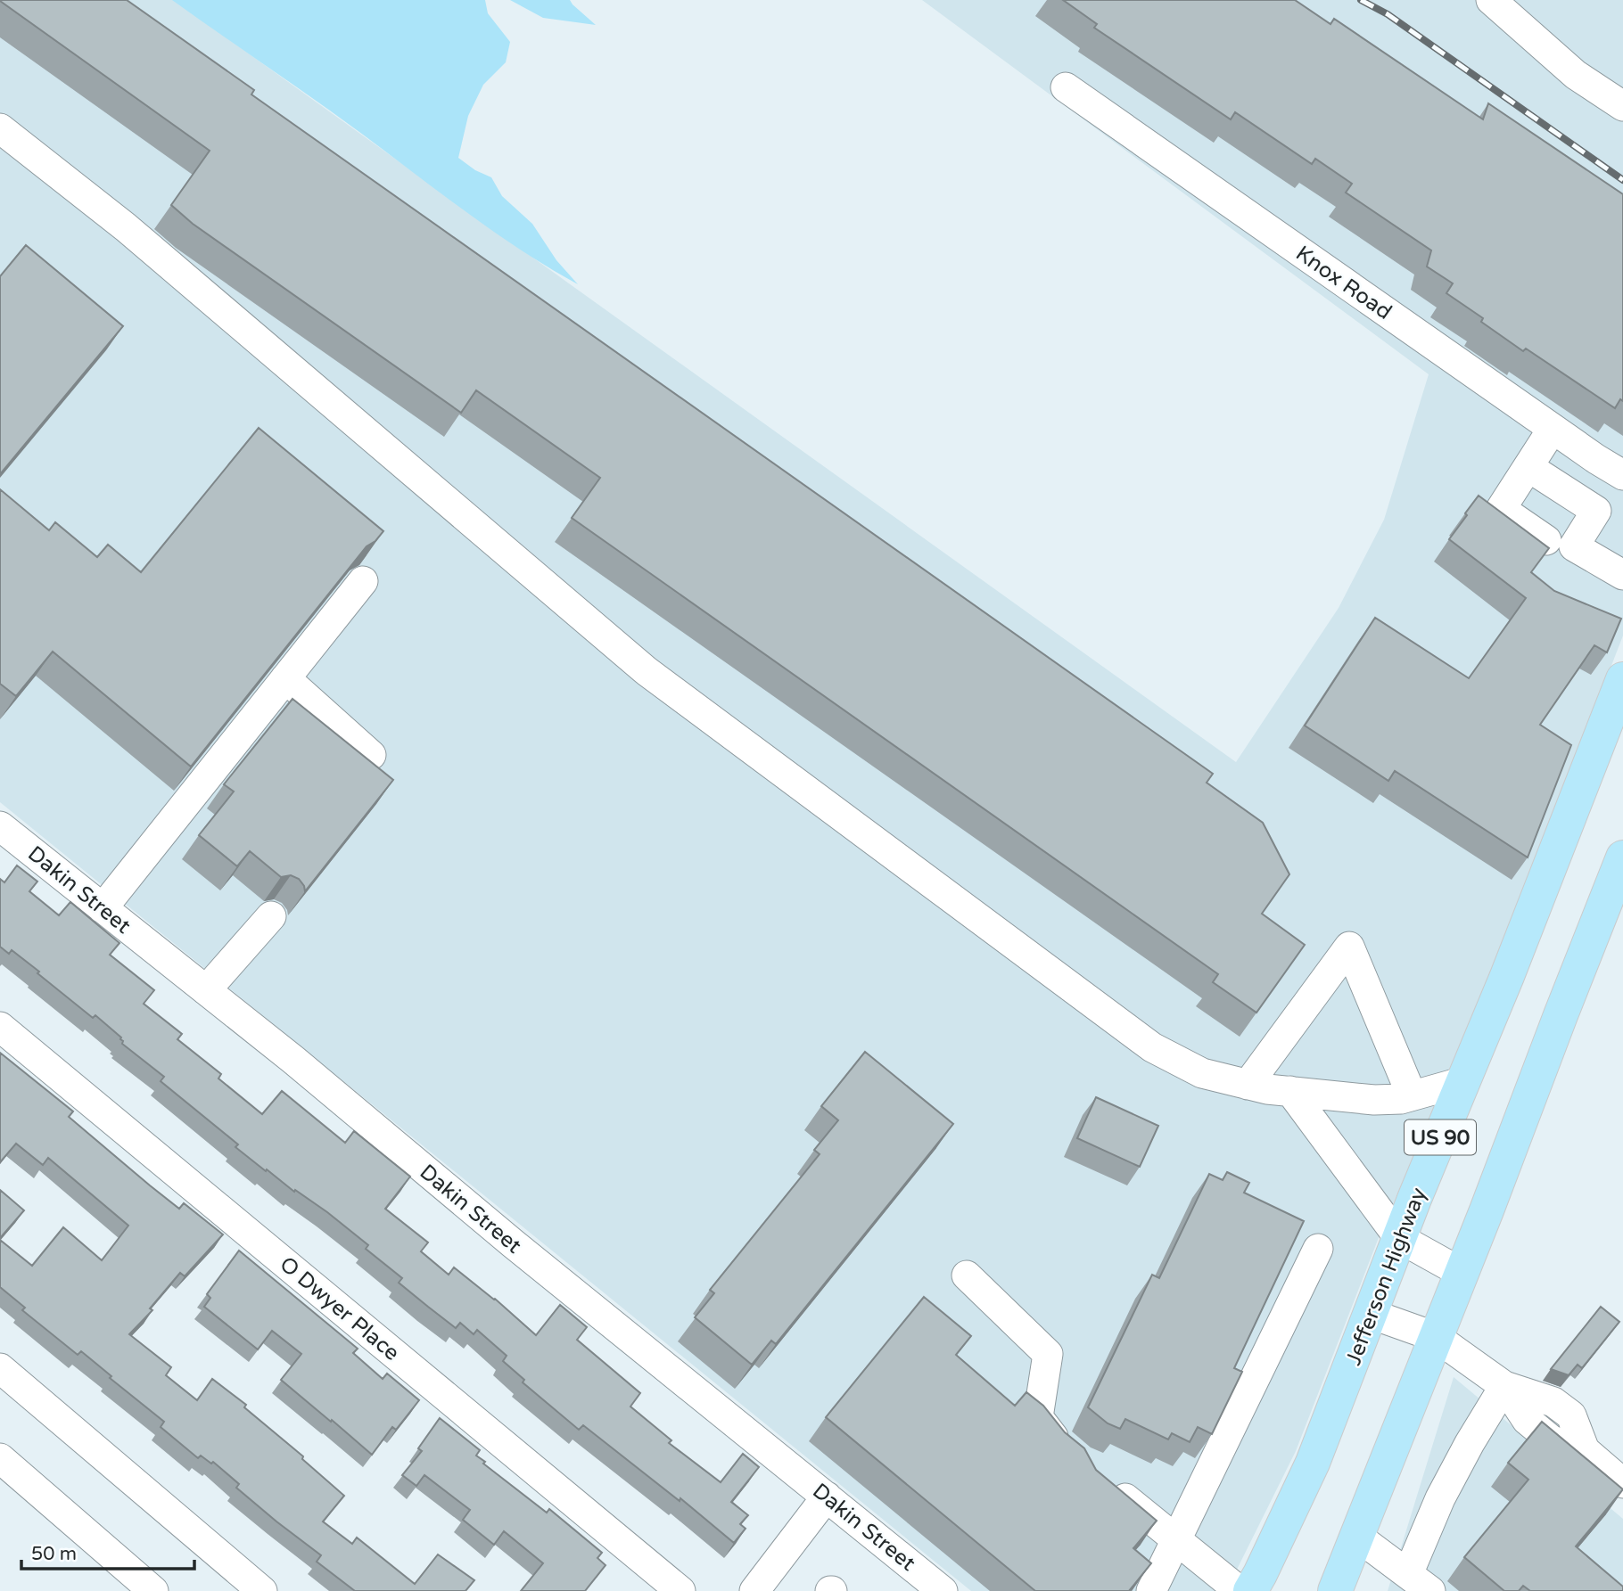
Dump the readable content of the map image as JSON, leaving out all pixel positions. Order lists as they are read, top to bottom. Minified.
{"streets":{"main road":["US 90","Jefferson Highway"],"street":["Knox Road","Dakin Street","O Dwyer Place"]},"scale_bar":"50 m"}
